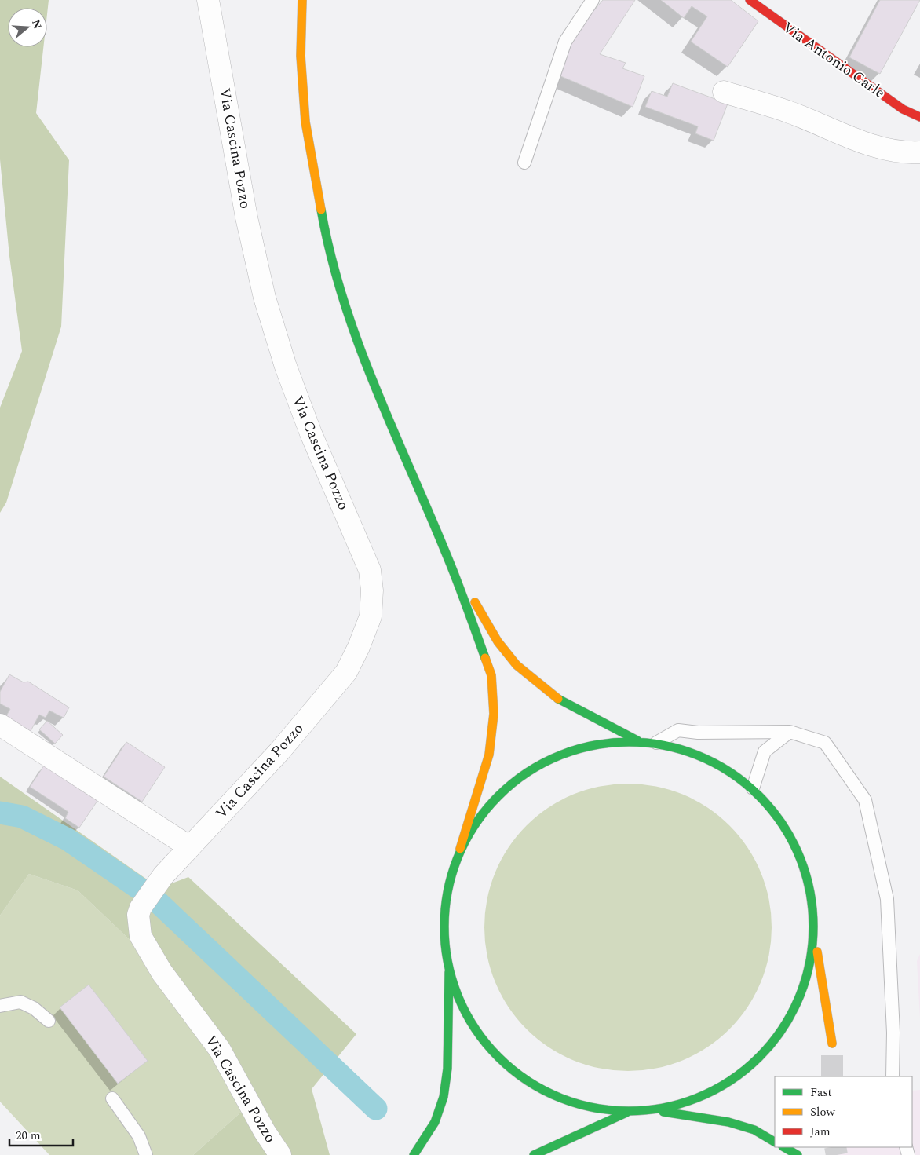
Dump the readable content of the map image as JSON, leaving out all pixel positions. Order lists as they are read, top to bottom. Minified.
{"streets":{"main road":["Via Antonio Carle"],"street":["Via Cascina Pozzo"]},"legend":["Fast","Slow","Jam"],"scale_bar":"20 m","north":"right"}
